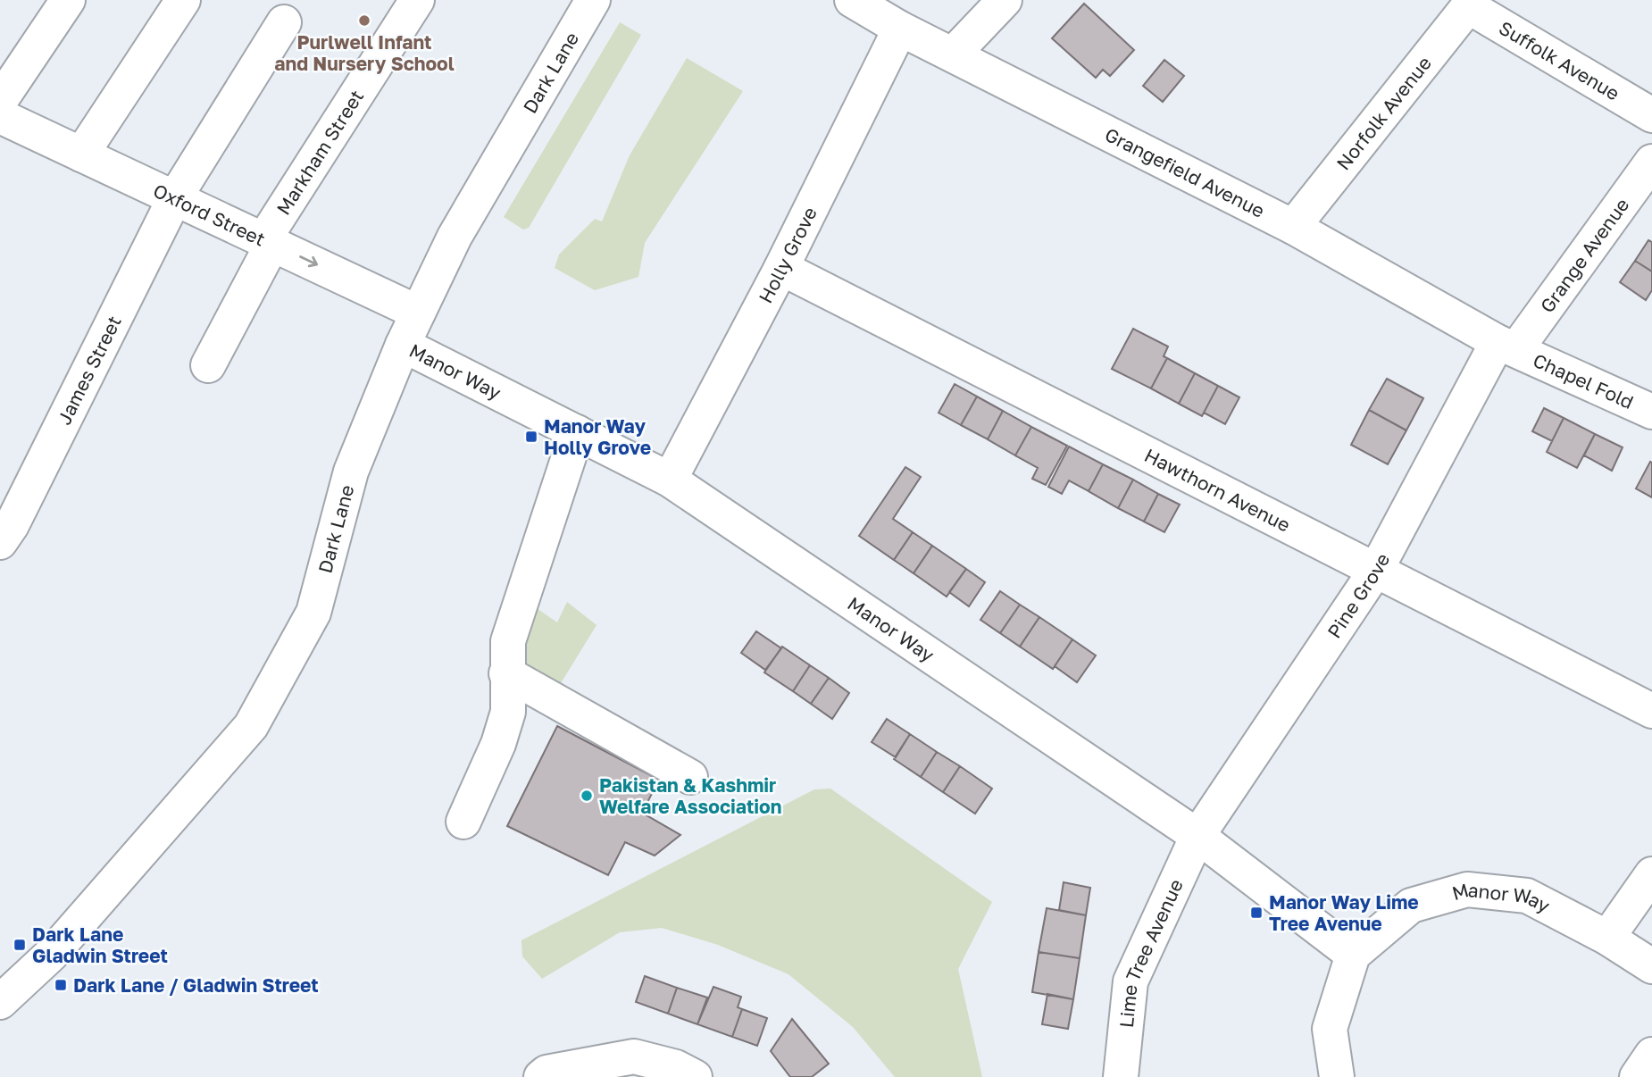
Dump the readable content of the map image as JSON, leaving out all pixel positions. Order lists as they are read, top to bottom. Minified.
{"streets":{"street":["Suffolk Avenue","Dark Lane","Norfolk Avenue","Markham Street","Grangefield Avenue","Oxford Street","Holly Grove","Grange Avenue","James Street","Manor Way","Chapel Fold","Hawthorn Avenue","Pine Grove","Lime Tree Avenue"]},"crossings":[["Suffolk Avenue","Norfolk Avenue"],["Dark Lane","Oxford Street"],["Dark Lane","Manor Way"],["Norfolk Avenue","Grangefield Avenue"],["Markham Street","Oxford Street"],["Grangefield Avenue","Holly Grove"],["Grangefield Avenue","Grange Avenue"],["Grangefield Avenue","Chapel Fold"],["Grangefield Avenue","Pine Grove"],["Oxford Street","James Street"],["Holly Grove","Manor Way"],["Holly Grove","Hawthorn Avenue"],["Grange Avenue","Chapel Fold"],["Grange Avenue","Pine Grove"],["Manor Way","Pine Grove"],["Manor Way","Lime Tree Avenue"],["Chapel Fold","Pine Grove"],["Hawthorn Avenue","Pine Grove"],["Pine Grove","Lime Tree Avenue"]],"one_way":["Oxford Street"],"places":{"other":["Purlwell Infant and Nursery School","Pakistan & Kashmir Welfare Association"],"transit":["Manor Way Holly Grove","Manor Way Lime Tree Avenue","Dark Lane Gladwin Street","Dark Lane / Gladwin Street"]}}
